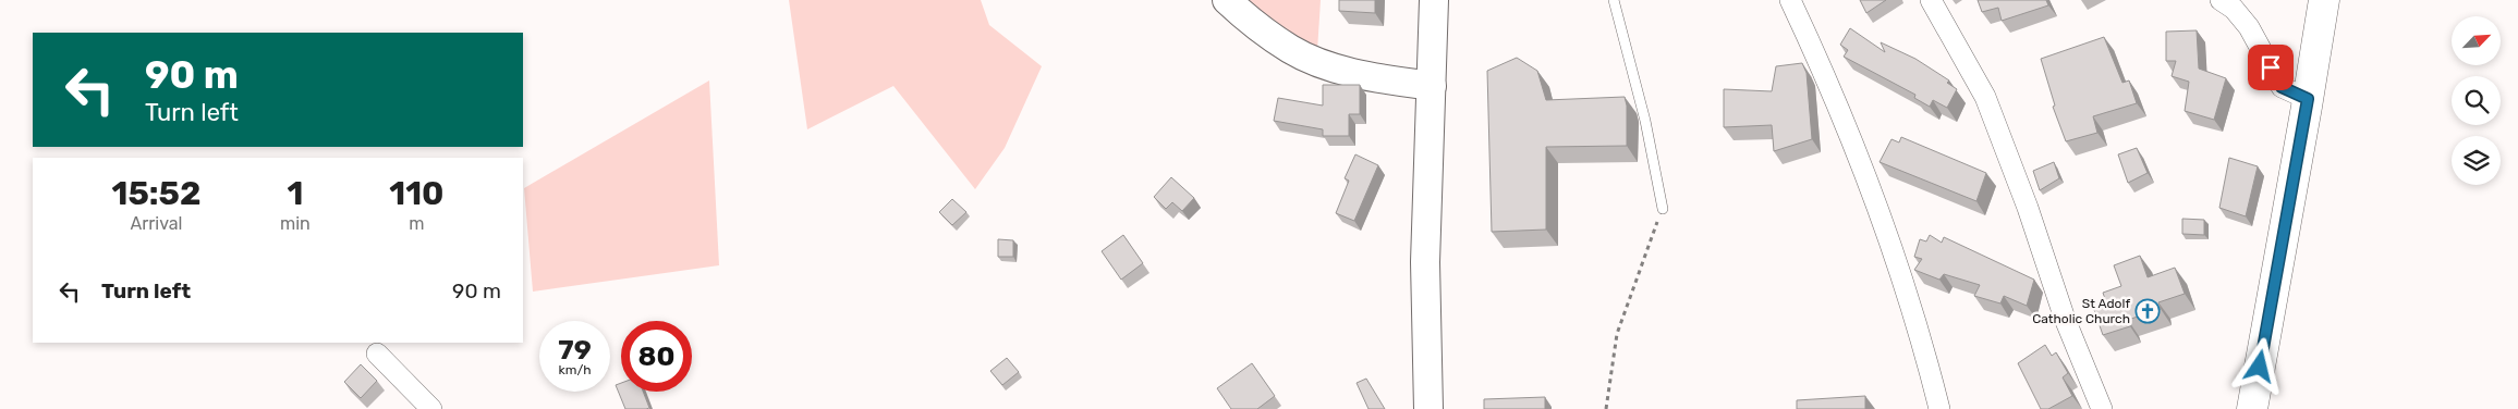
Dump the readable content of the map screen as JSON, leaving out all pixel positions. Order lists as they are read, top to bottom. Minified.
{"places":{"church":["St Adolf Catholic Church"]},"north":"top right","page":{"turn":["90 m","Turn left"],"eta":["15:52","Arrival","1","min","110","m"],"list":[{"name":"Turn left","value":"90 m"}],"speed":"79 km/h","limit":"80"}}
